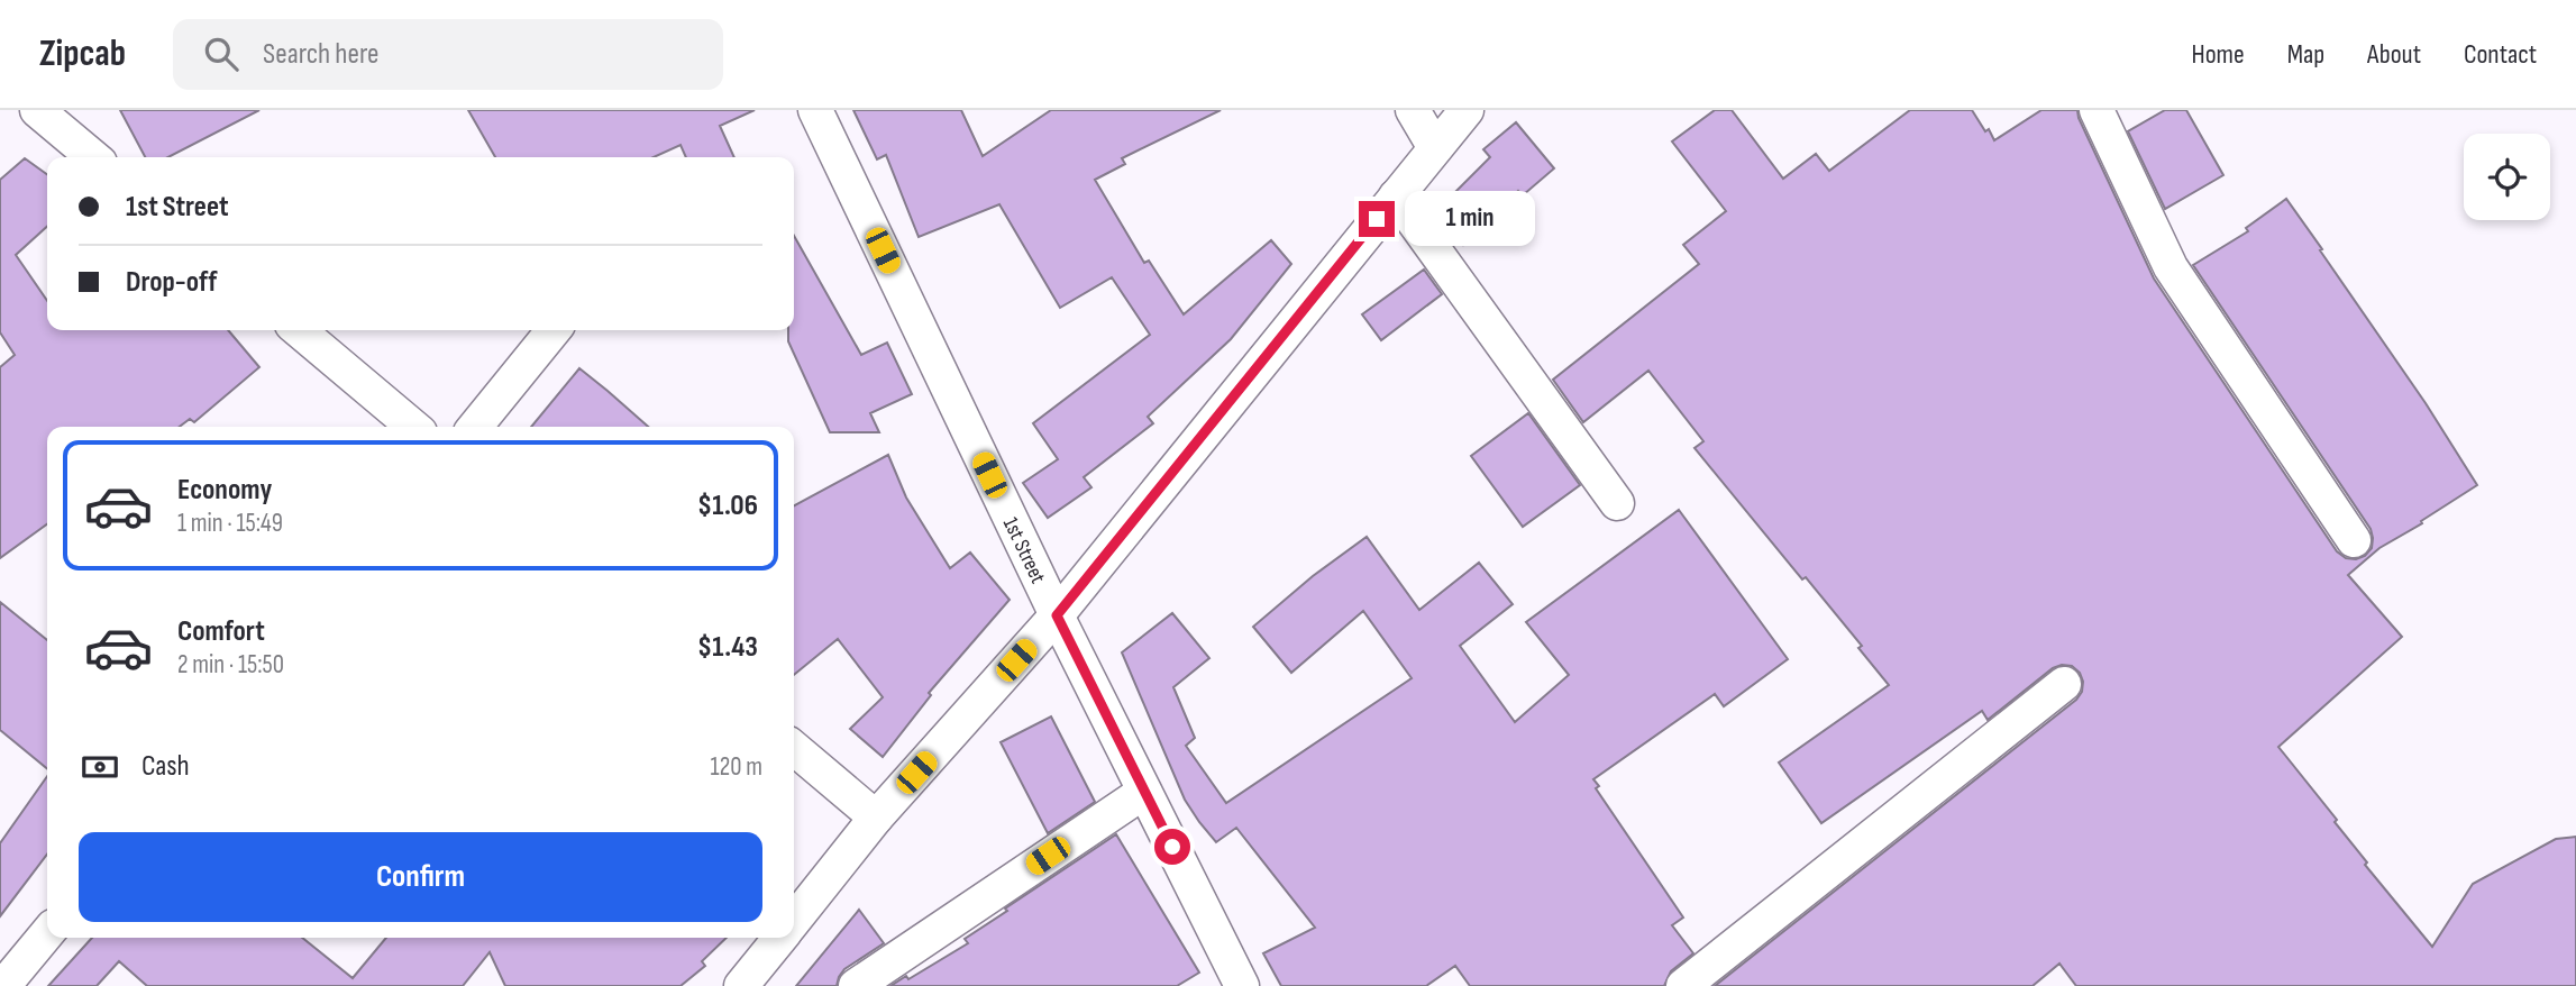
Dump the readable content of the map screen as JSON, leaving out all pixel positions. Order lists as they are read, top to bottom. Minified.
{"streets":{"street":["1st Street"]},"page":{"header":"Zipcab","search":"Search here","nav":["Home","Map","About","Contact"],"banner":["1st Street","Drop-off"],"bubble":"1 min","list":[{"name":"Economy","note":"1 min · 15:49","value":"$1.06"},{"name":"Comfort","note":"2 min · 15:50","value":"$1.43"}],"pay":["Cash","120 m"],"buttons":"Confirm"}}
